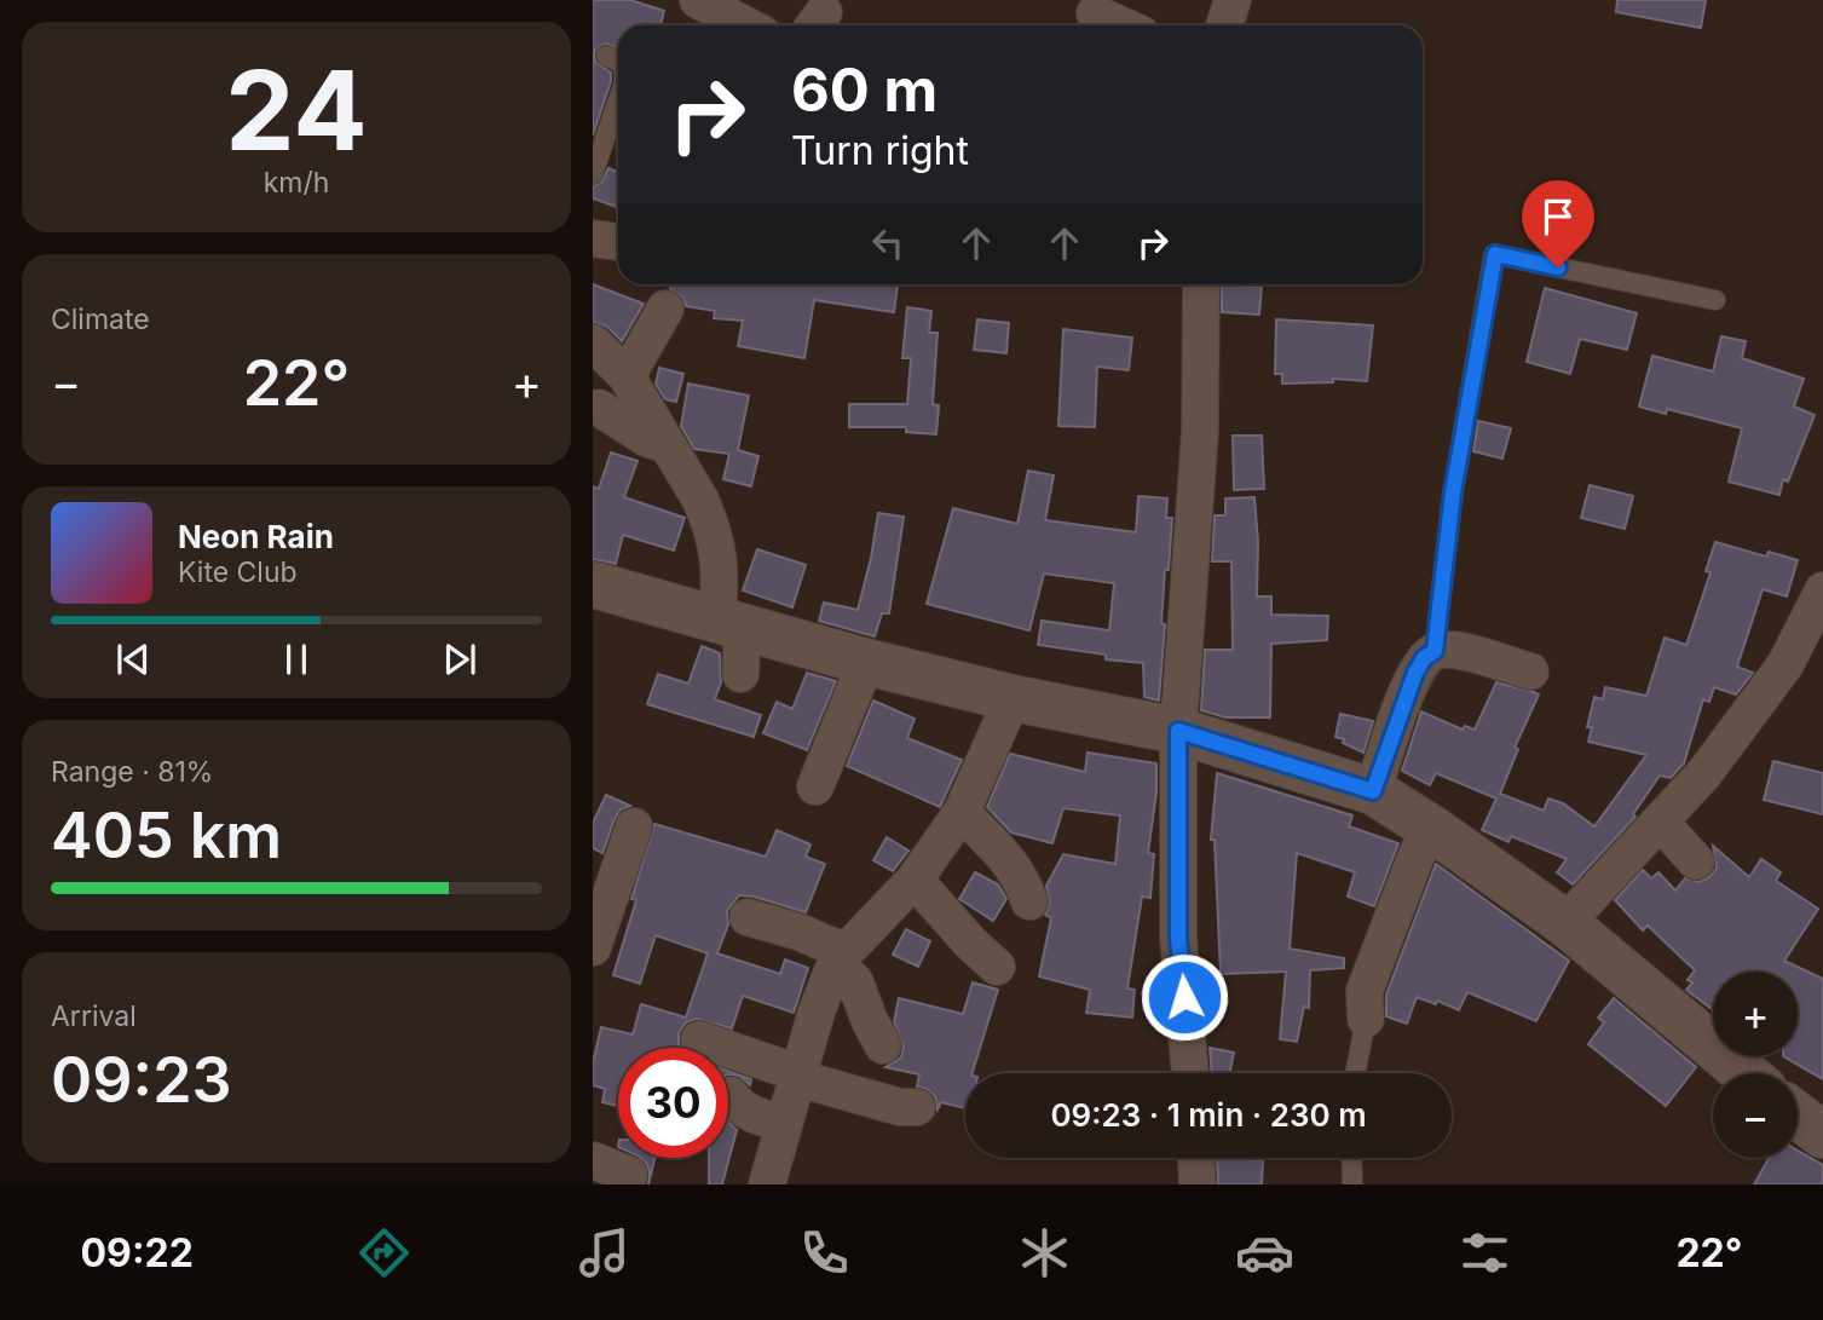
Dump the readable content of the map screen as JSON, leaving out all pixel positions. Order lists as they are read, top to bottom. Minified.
{"page":{"tile":[["24","km/h"],"Climate",["Range · 81%","405 km"],["Arrival","09:23"]],"turn":["60 m","Turn right"],"heat":["−","22°","+"],"song":["Neon Rain","Kite Club"],"map_buttons":["+","−"],"limit":"30","trip":"09:23 · 1 min · 230 m","tabs":["09:22","22°"]}}
